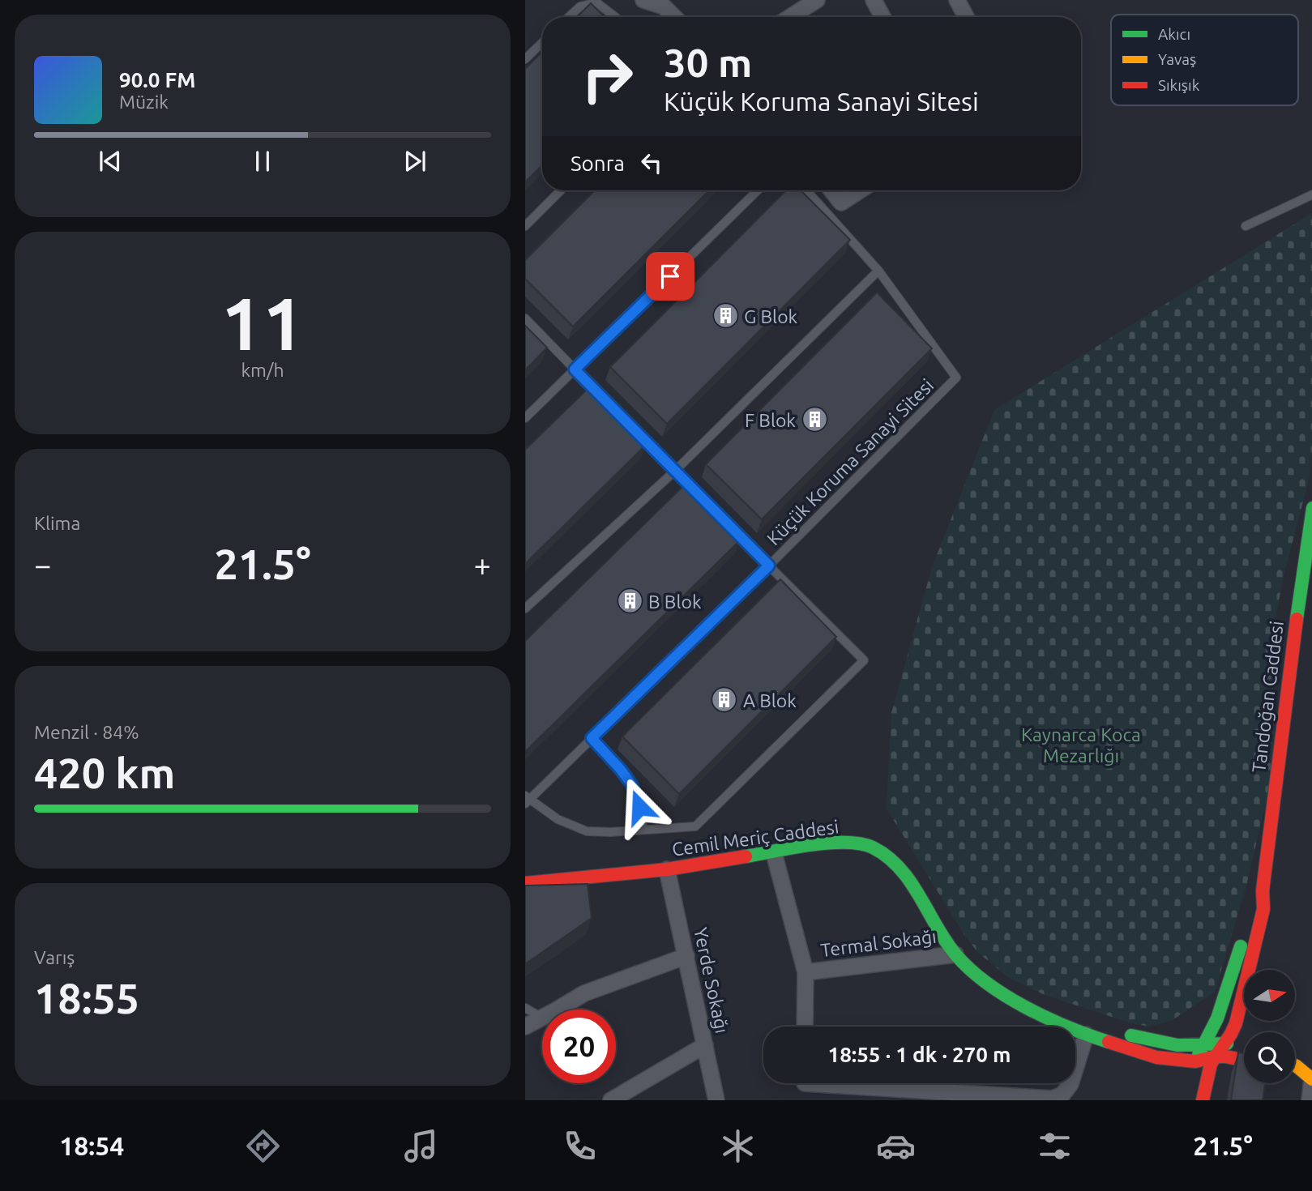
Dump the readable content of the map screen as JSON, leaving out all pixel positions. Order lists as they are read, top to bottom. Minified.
{"streets":{"street":["Tandoğan Caddesi","Cemil Meriç Caddesi","Termal Sokağı","Yerde Sokağı"],"lane":["Küçük Koruma Sanayi Sitesi"]},"crossings":[["Tandoğan Caddesi","Cemil Meriç Caddesi"],["Cemil Meriç Caddesi","Termal Sokağı"],["Cemil Meriç Caddesi","Yerde Sokağı"]],"parks":["Kaynarca Koca Mezarlığı"],"places":{"building":["G Blok","F Blok","B Blok","A Blok"]},"legend":["Akıcı","Yavaş","Sıkışık"],"north":"right","page":{"turn":["30 m","Küçük Koruma Sanayi Sitesi"],"song":["90.0 FM","Müzik"],"then":"Sonra","tile":[["11","km/h"],"Klima",["Menzil · 84%","420 km"],["Varış","18:55"]],"heat":["−","21.5°","+"],"limit":"20","trip":"18:55 · 1 dk · 270 m","tabs":["18:54","21.5°"]}}
